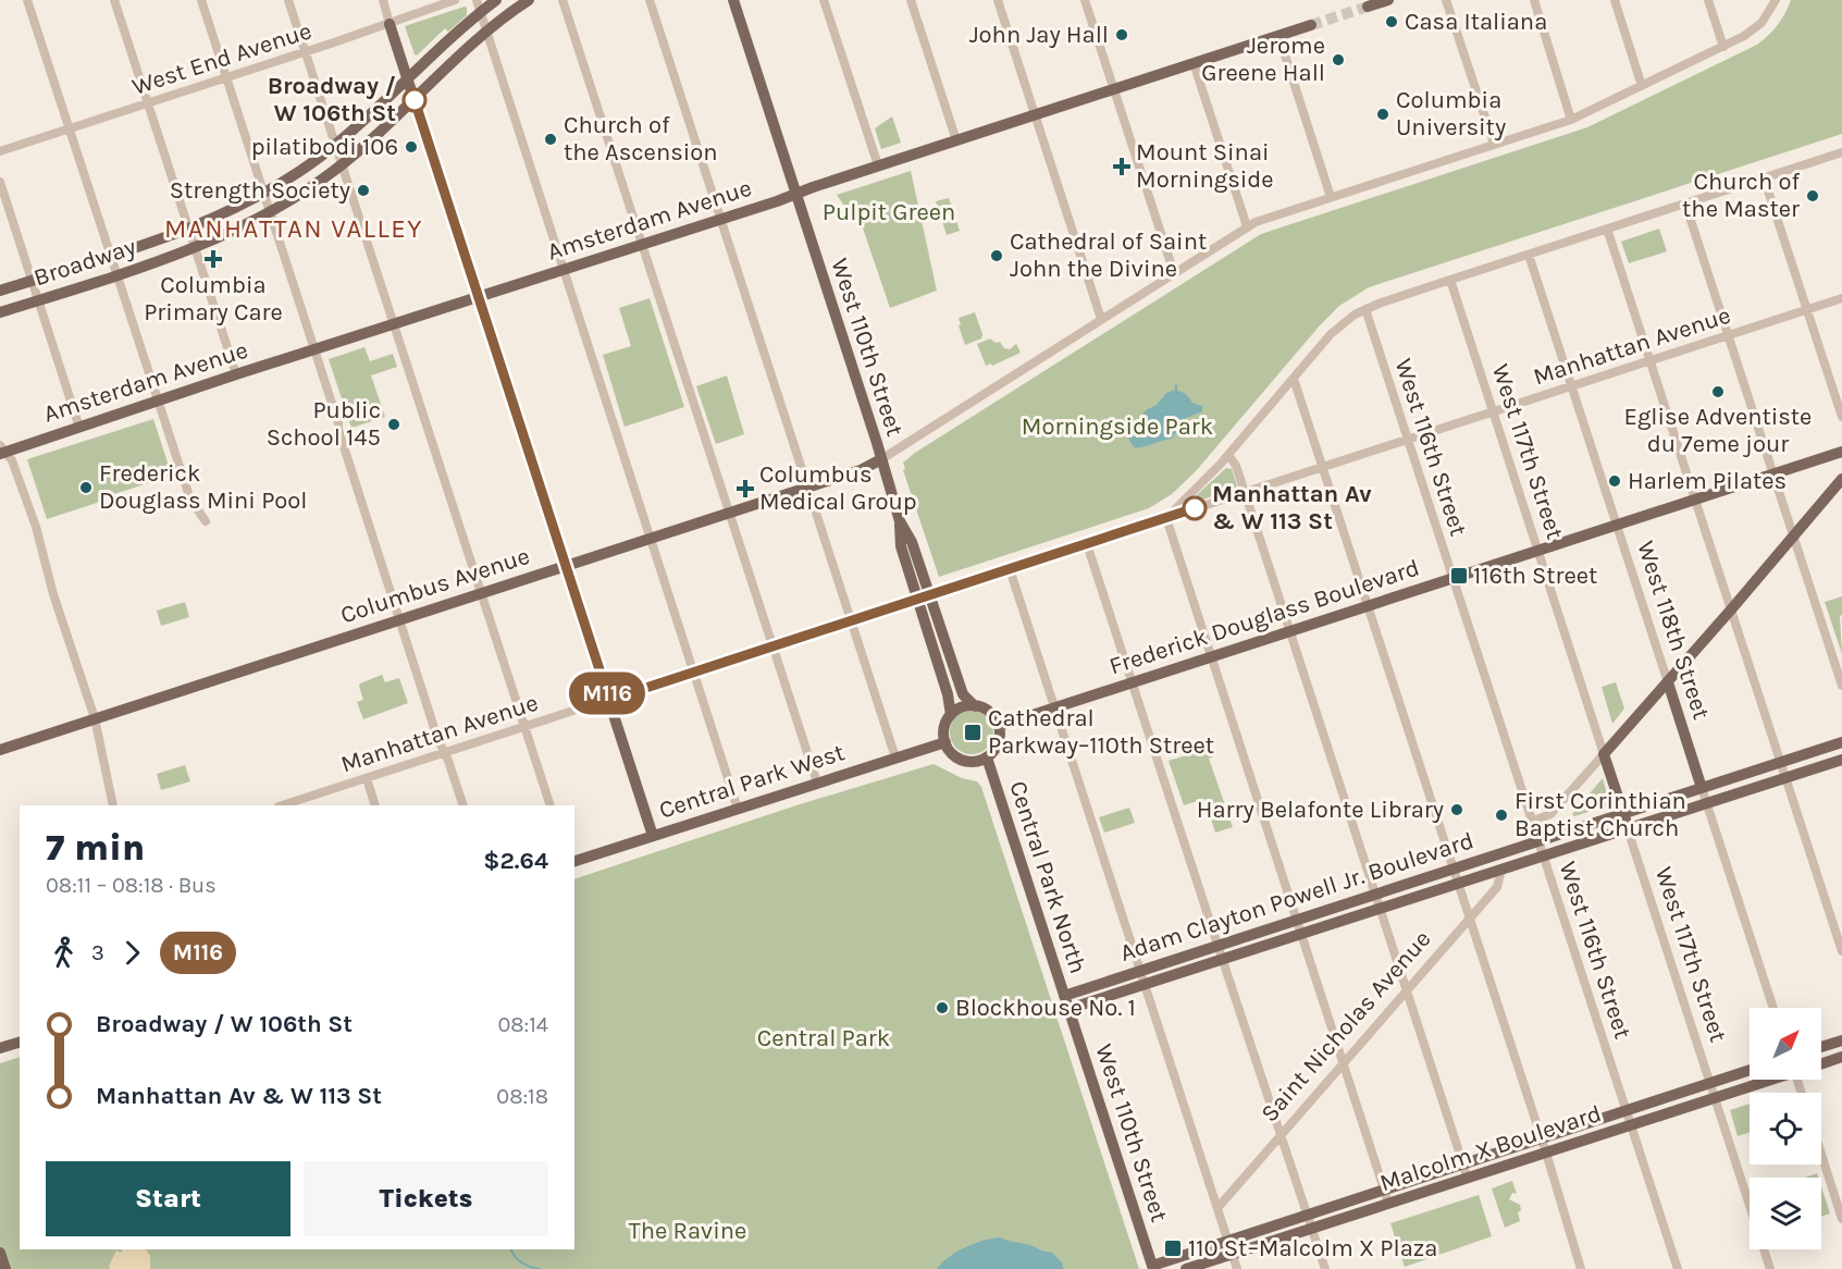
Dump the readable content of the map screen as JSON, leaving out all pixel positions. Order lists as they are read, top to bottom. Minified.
{"streets":{"main road":["Amsterdam Avenue","Broadway","West 110th Street","West 117th Street","Columbus Avenue","Frederick Douglass Boulevard","West 118th Street","Central Park West","Central Park North","Adam Clayton Powell Jr. Boulevard","Malcolm X Boulevard"],"street":["West End Avenue","Manhattan Avenue","West 116th Street","Saint Nicholas Avenue"]},"crossings":[["Amsterdam Avenue","West 110th Street"],["Manhattan Avenue","West 110th Street"],["Manhattan Avenue","West 116th Street"],["Manhattan Avenue","West 117th Street"],["Manhattan Avenue","West 118th Street"],["West 110th Street","Columbus Avenue"],["West 110th Street","Frederick Douglass Boulevard"],["West 110th Street","Central Park West"],["West 110th Street","Central Park North"],["West 110th Street","Adam Clayton Powell Jr. Boulevard"],["West 110th Street","Malcolm X Boulevard"],["West 116th Street","Frederick Douglass Boulevard"],["West 116th Street","Adam Clayton Powell Jr. Boulevard"],["West 116th Street","Malcolm X Boulevard"],["West 117th Street","Frederick Douglass Boulevard"],["West 117th Street","Adam Clayton Powell Jr. Boulevard"],["West 117th Street","Malcolm X Boulevard"],["Frederick Douglass Boulevard","West 118th Street"],["Frederick Douglass Boulevard","Central Park West"],["Frederick Douglass Boulevard","Central Park North"],["West 118th Street","Adam Clayton Powell Jr. Boulevard"],["Central Park West","Central Park North"],["Central Park North","Adam Clayton Powell Jr. Boulevard"],["Adam Clayton Powell Jr. Boulevard","Saint Nicholas Avenue"]],"districts":["MANHATTAN VALLEY"],"parks":["Pulpit Green","Morningside Park","Central Park","The Ravine"],"places":{"other":["Casa Italiana","John Jay Hall","Jerome Greene Hall","Broadway / W 106th St","Columbia University","Church of the Ascension","pilatibodi 106","Strength Society","Church of the Master","Cathedral of Saint John the Divine","Eglise Adventiste du 7eme jour","Public School 145","Harlem Pilates","Frederick Douglass Mini Pool","Manhattan Av & W 113 St","Harry Belafonte Library","First Corinthian Baptist Church","Blockhouse No. 1"],"health":["Mount Sinai Morningside","Columbia Primary Care","Columbus Medical Group"],"transit":["116th Street","Cathedral Parkway–110th Street","110 St–Malcolm X Plaza"]},"lines":["bus line M116"],"north":"top right","page":{"on_map":"M116","heading":["7 min","08:11 – 08:18 · Bus","$2.64"],"legs":["3","M116"],"list":[{"name":"Broadway / W 106th St","value":"08:14"},{"name":"Manhattan Av & W 113 St","value":"08:18"}],"buttons":["Start","Tickets"]}}
